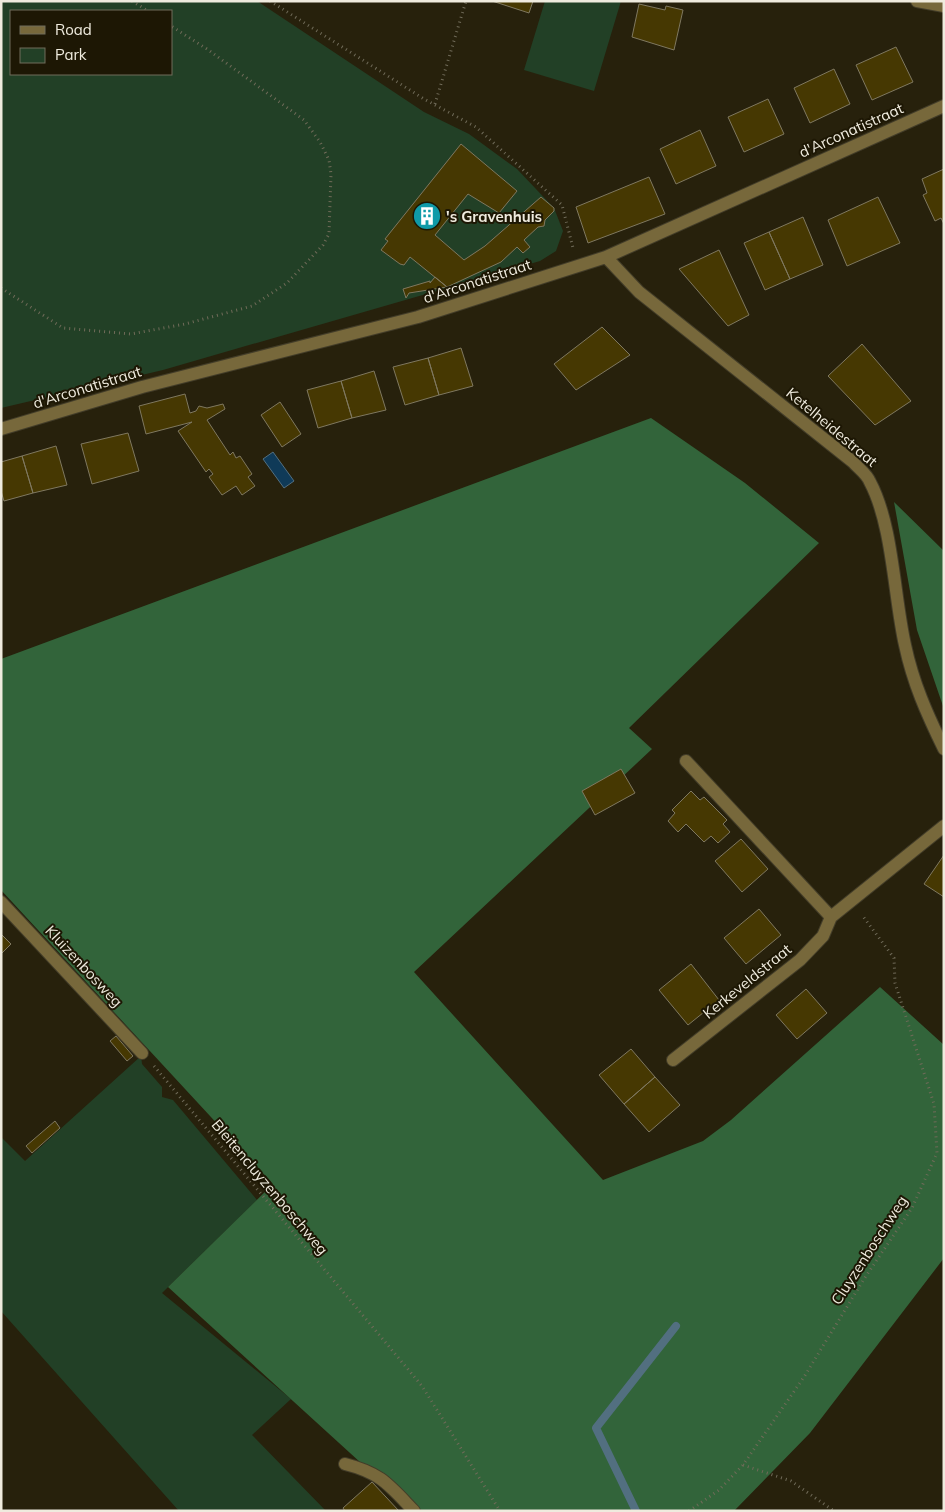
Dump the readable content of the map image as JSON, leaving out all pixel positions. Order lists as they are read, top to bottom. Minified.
{"streets":{"street":["d'Arconatistraat","Ketelheidestraat","Kluizenbosweg","Kerkeveldstraat"],"path":["Bleitencluyzenboschweg","Cluyzenboschweg"]},"crossings":[["d'Arconatistraat","Ketelheidestraat"],["Kluizenbosweg","Bleitencluyzenboschweg"]],"places":{"building":["'s Gravenhuis"]},"legend":["Road","Park"]}
